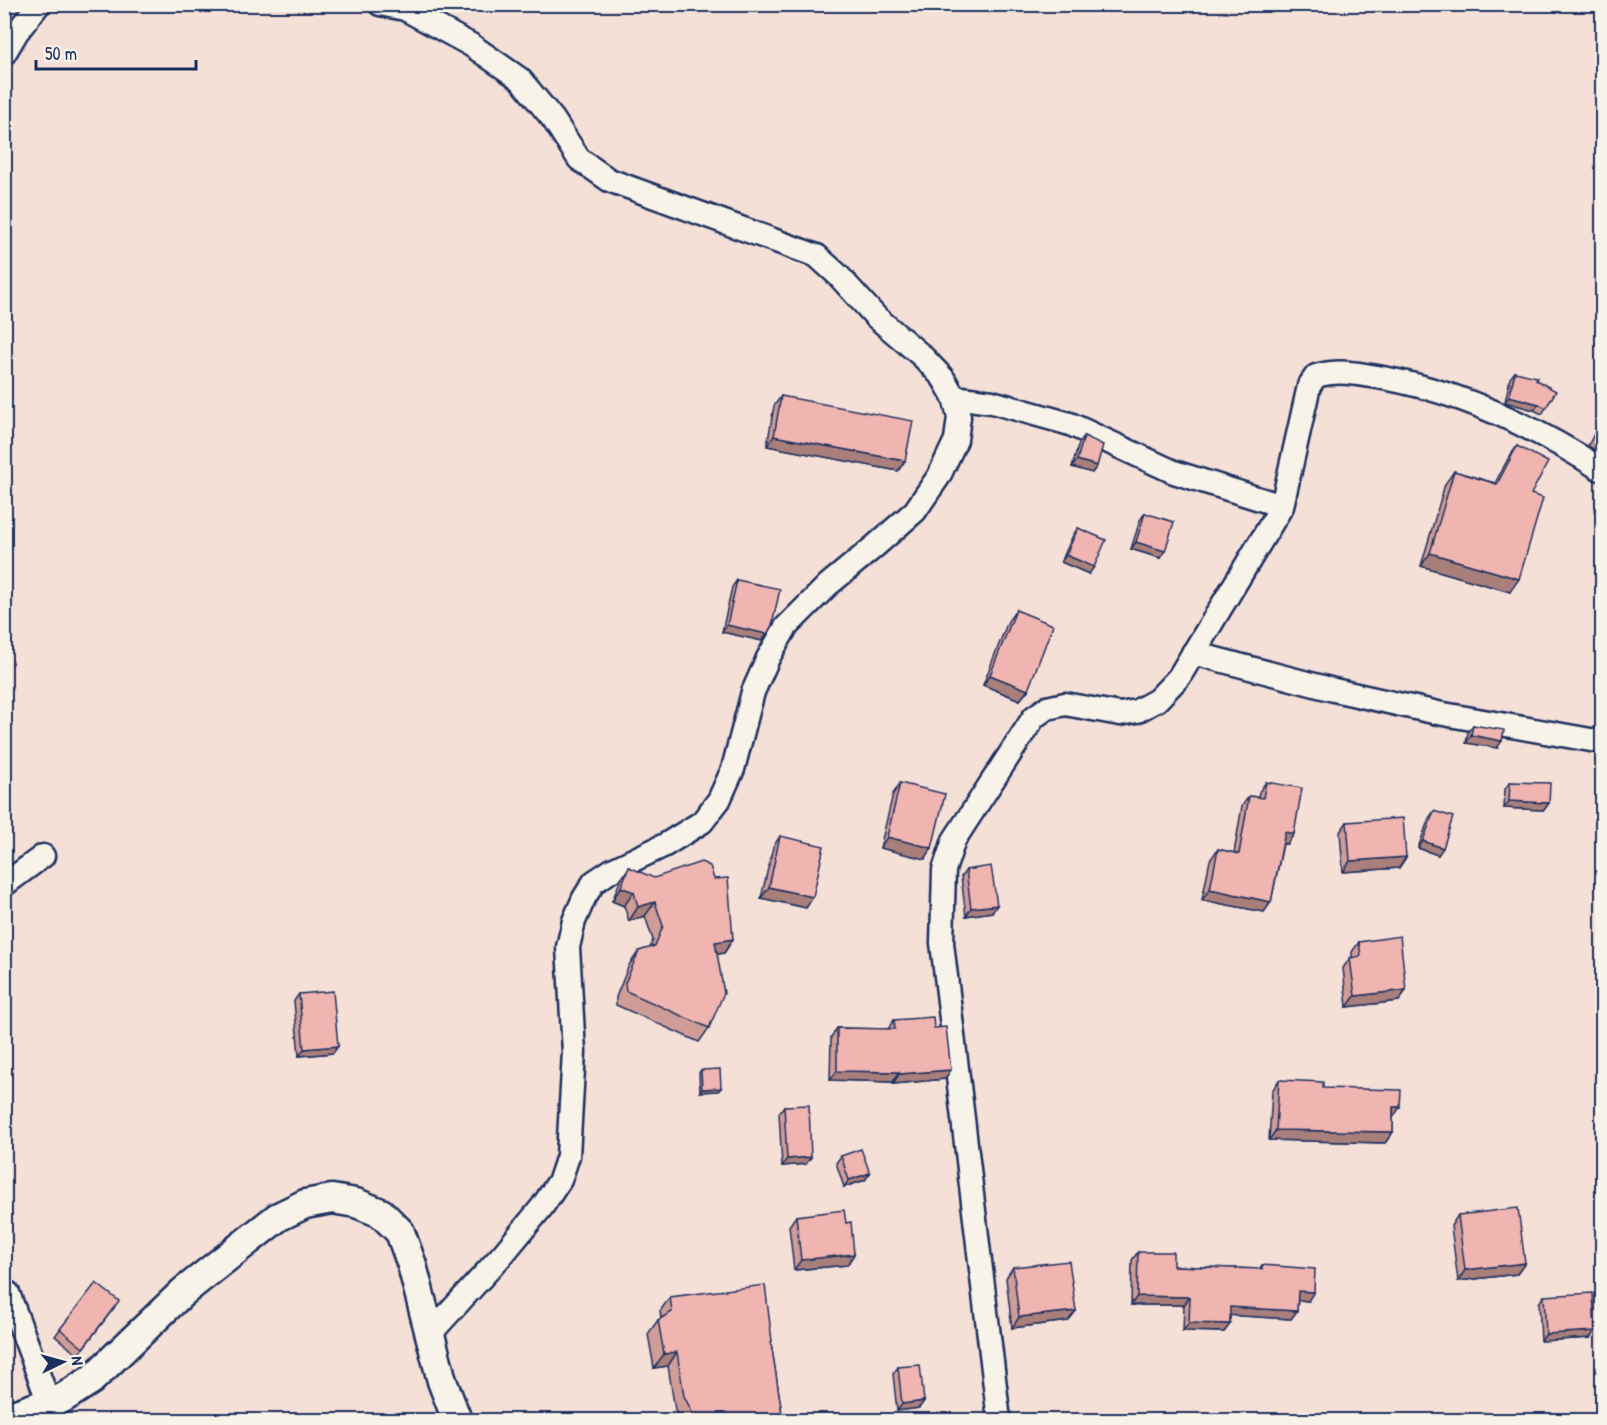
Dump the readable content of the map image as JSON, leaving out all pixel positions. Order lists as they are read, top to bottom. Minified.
{"scale_bar":"50 m","north":"right"}
